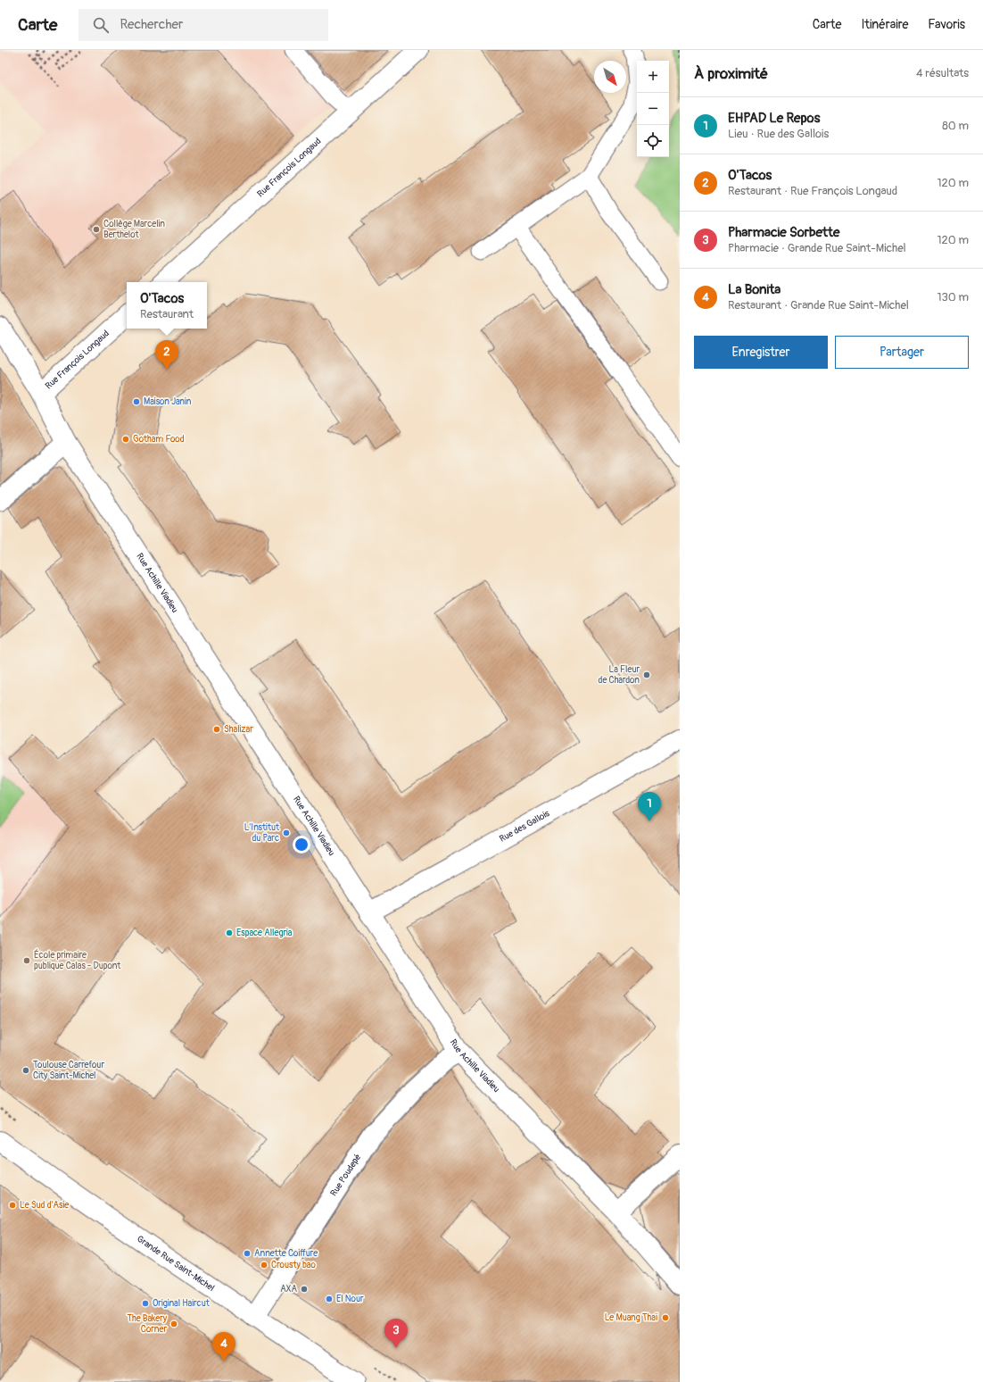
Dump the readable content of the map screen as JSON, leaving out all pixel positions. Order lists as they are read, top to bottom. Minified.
{"streets":{"street":["Rue François Longaud","Rue Achille Viadieu","Rue des Gallois","Rue Poudepé","Grande Rue Saint-Michel"]},"crossings":[["Rue François Longaud","Rue Achille Viadieu"],["Rue Achille Viadieu","Rue des Gallois"],["Rue Achille Viadieu","Rue Poudepé"],["Rue Poudepé","Grande Rue Saint-Michel"]],"places":["Collège Marcelin Berthelot","Maison Janin","Gotham Food","La Fleur de Chardon","Shalizar","L'Institut du Parc","Espace Allegria","École primaire publique Calas - Dupont","Toulouse Carrefour City Saint-Michel","Le Sud d'Asie","Annette Coiffure","Crousty bao","AXA","El Nour","Original Haircut","Le Muang Thaï","The Bakery Corner"],"north":"bottom right","page":{"header":"Carte","search":"Rechercher","nav":["Carte","Itinéraire","Favoris"],"heading":["À proximité","4 résultats"],"map_buttons":["+","−"],"list":[{"mark":"1","name":"EHPAD Le Repos","note":"Lieu · Rue des Gallois","value":"80 m"},{"mark":"2","name":"O'Tacos","note":"Restaurant · Rue François Longaud","value":"120 m"},{"mark":"3","name":"Pharmacie Sorbette","note":"Pharmacie · Grande Rue Saint-Michel","value":"120 m"},{"mark":"4","name":"La Bonita","note":"Restaurant · Grande Rue Saint-Michel","value":"130 m"}],"popup":["O'Tacos","Restaurant"],"buttons":["Enregistrer","Partager"],"pins":["2","1","3","4"]}}
